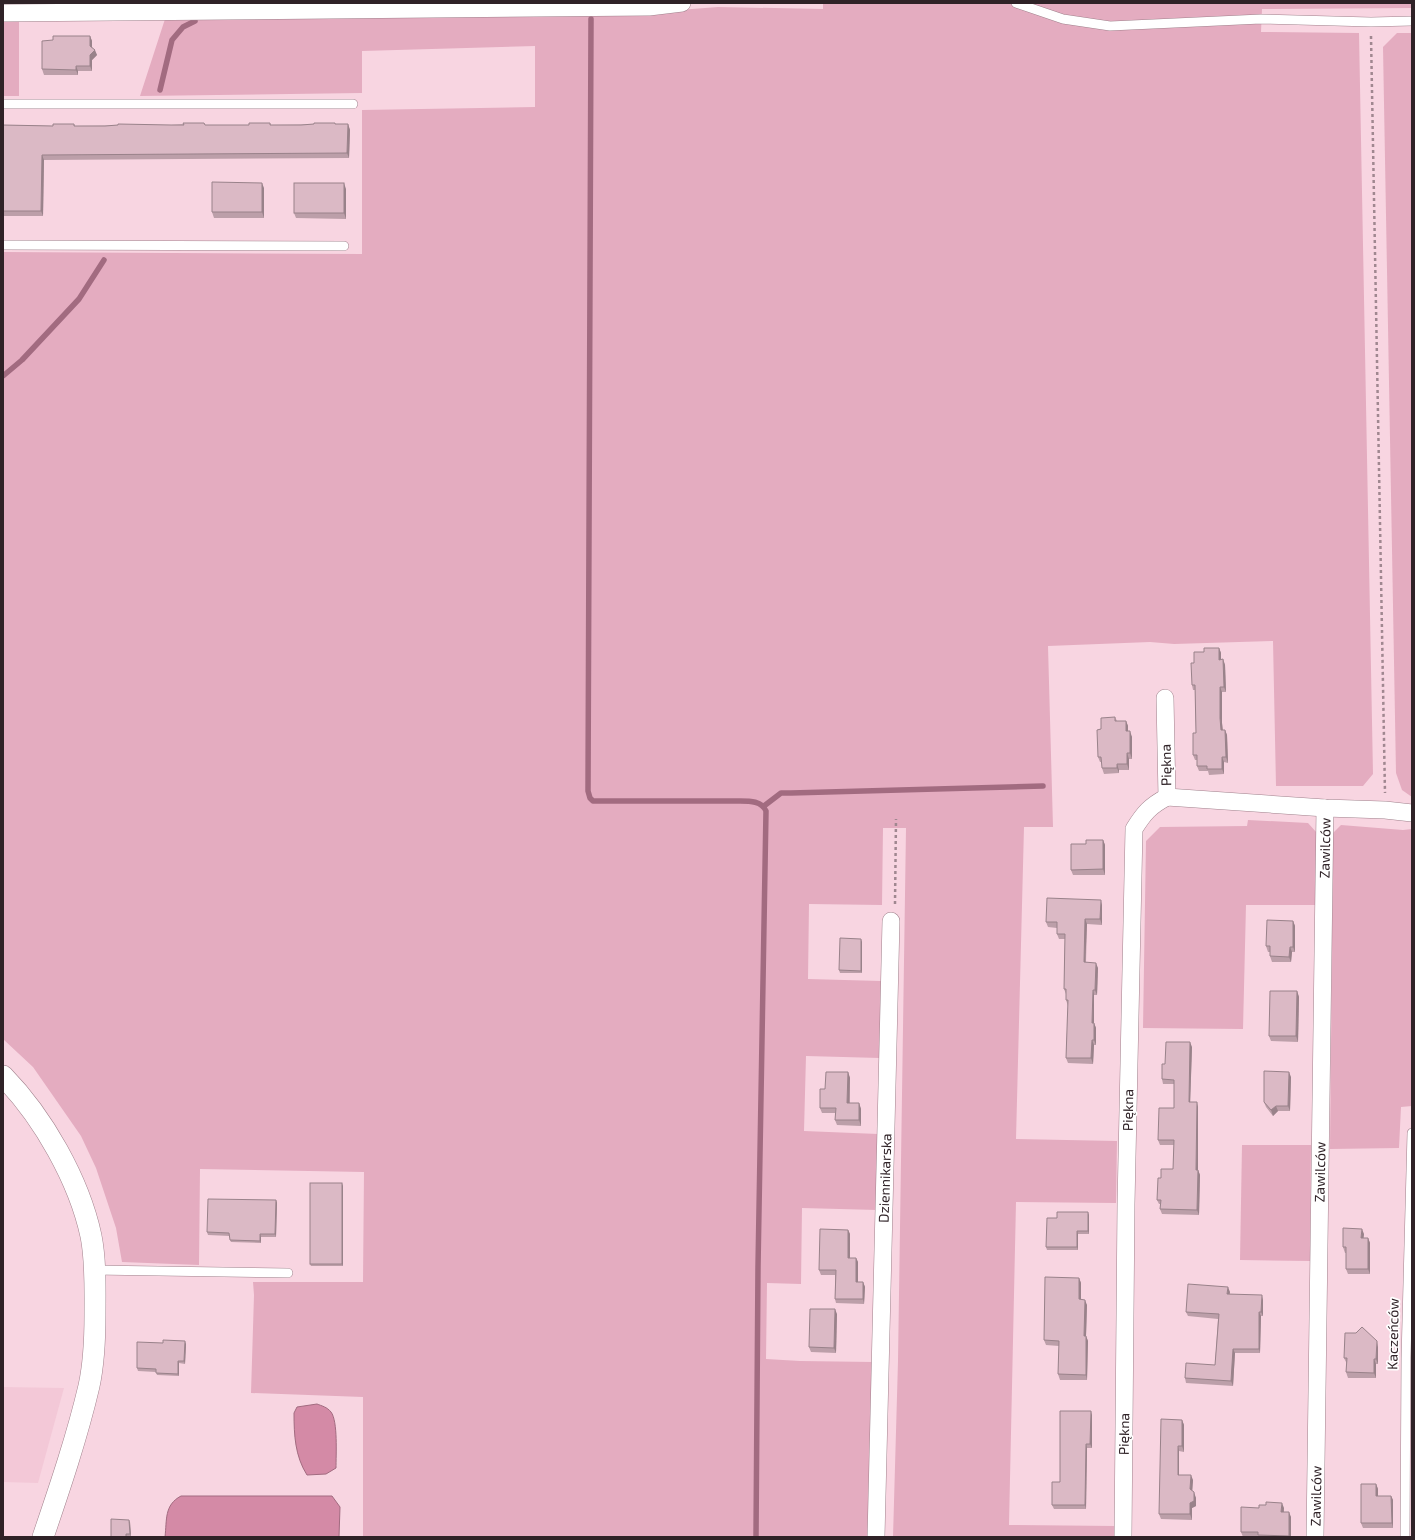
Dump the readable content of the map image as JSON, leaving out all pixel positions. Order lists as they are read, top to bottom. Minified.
{"streets":{"street":["Piękna","Zawilców","Dziennikarska"],"lane":["Kaczeńców"]}}
